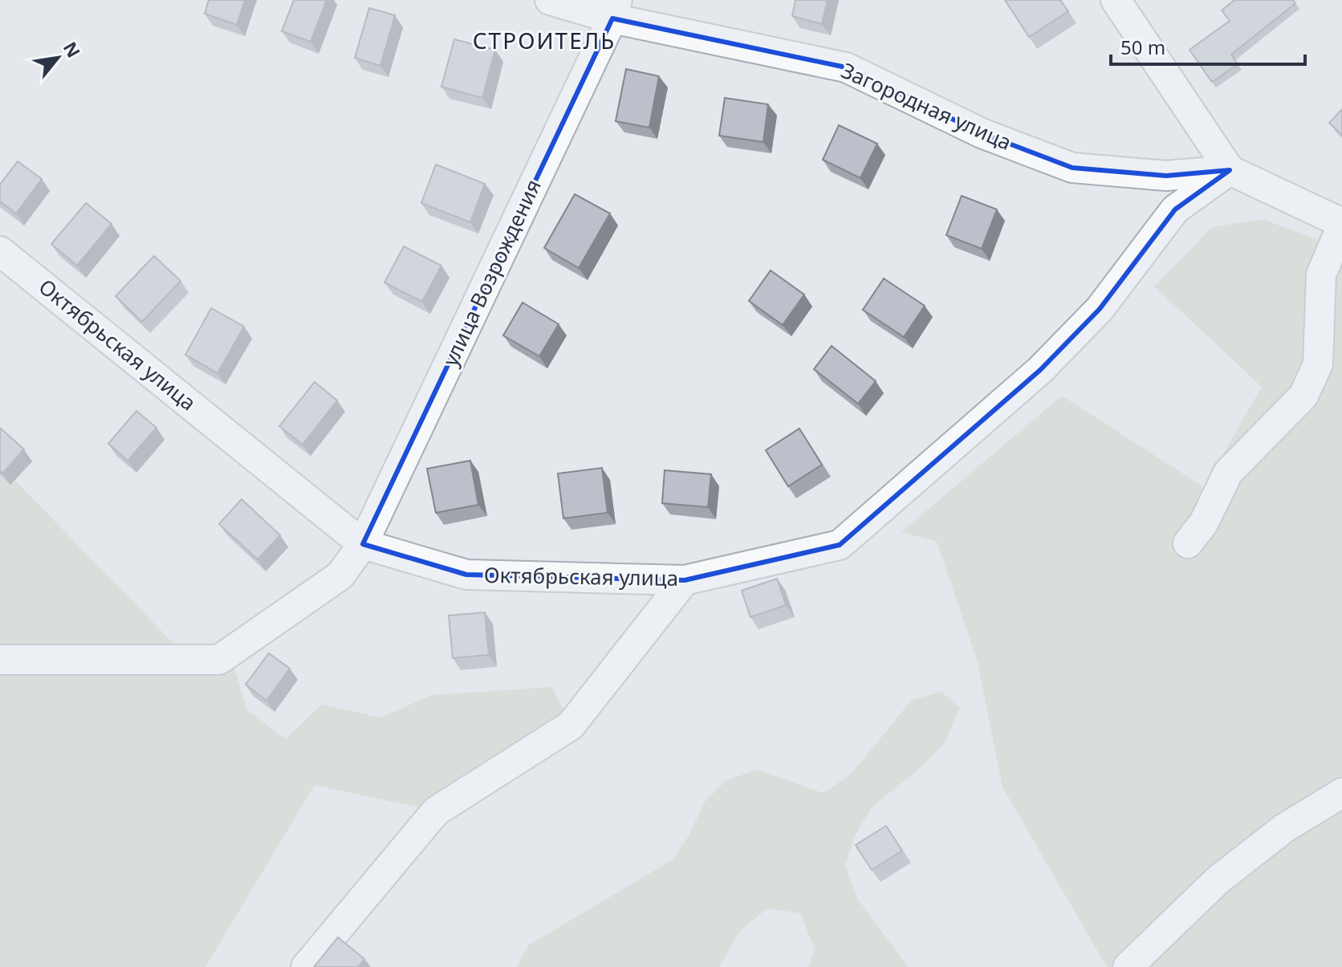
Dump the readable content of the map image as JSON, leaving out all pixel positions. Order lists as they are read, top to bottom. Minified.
{"streets":{"street":["Загородная улица","улица Возрождения","Октябрьская улица"]},"crossings":[["Загородная улица","улица Возрождения"],["Загородная улица","Октябрьская улица"],["улица Возрождения","Октябрьская улица"]],"districts":["СТРОИТЕЛЬ"],"scale_bar":"50 m","north":"top right"}
